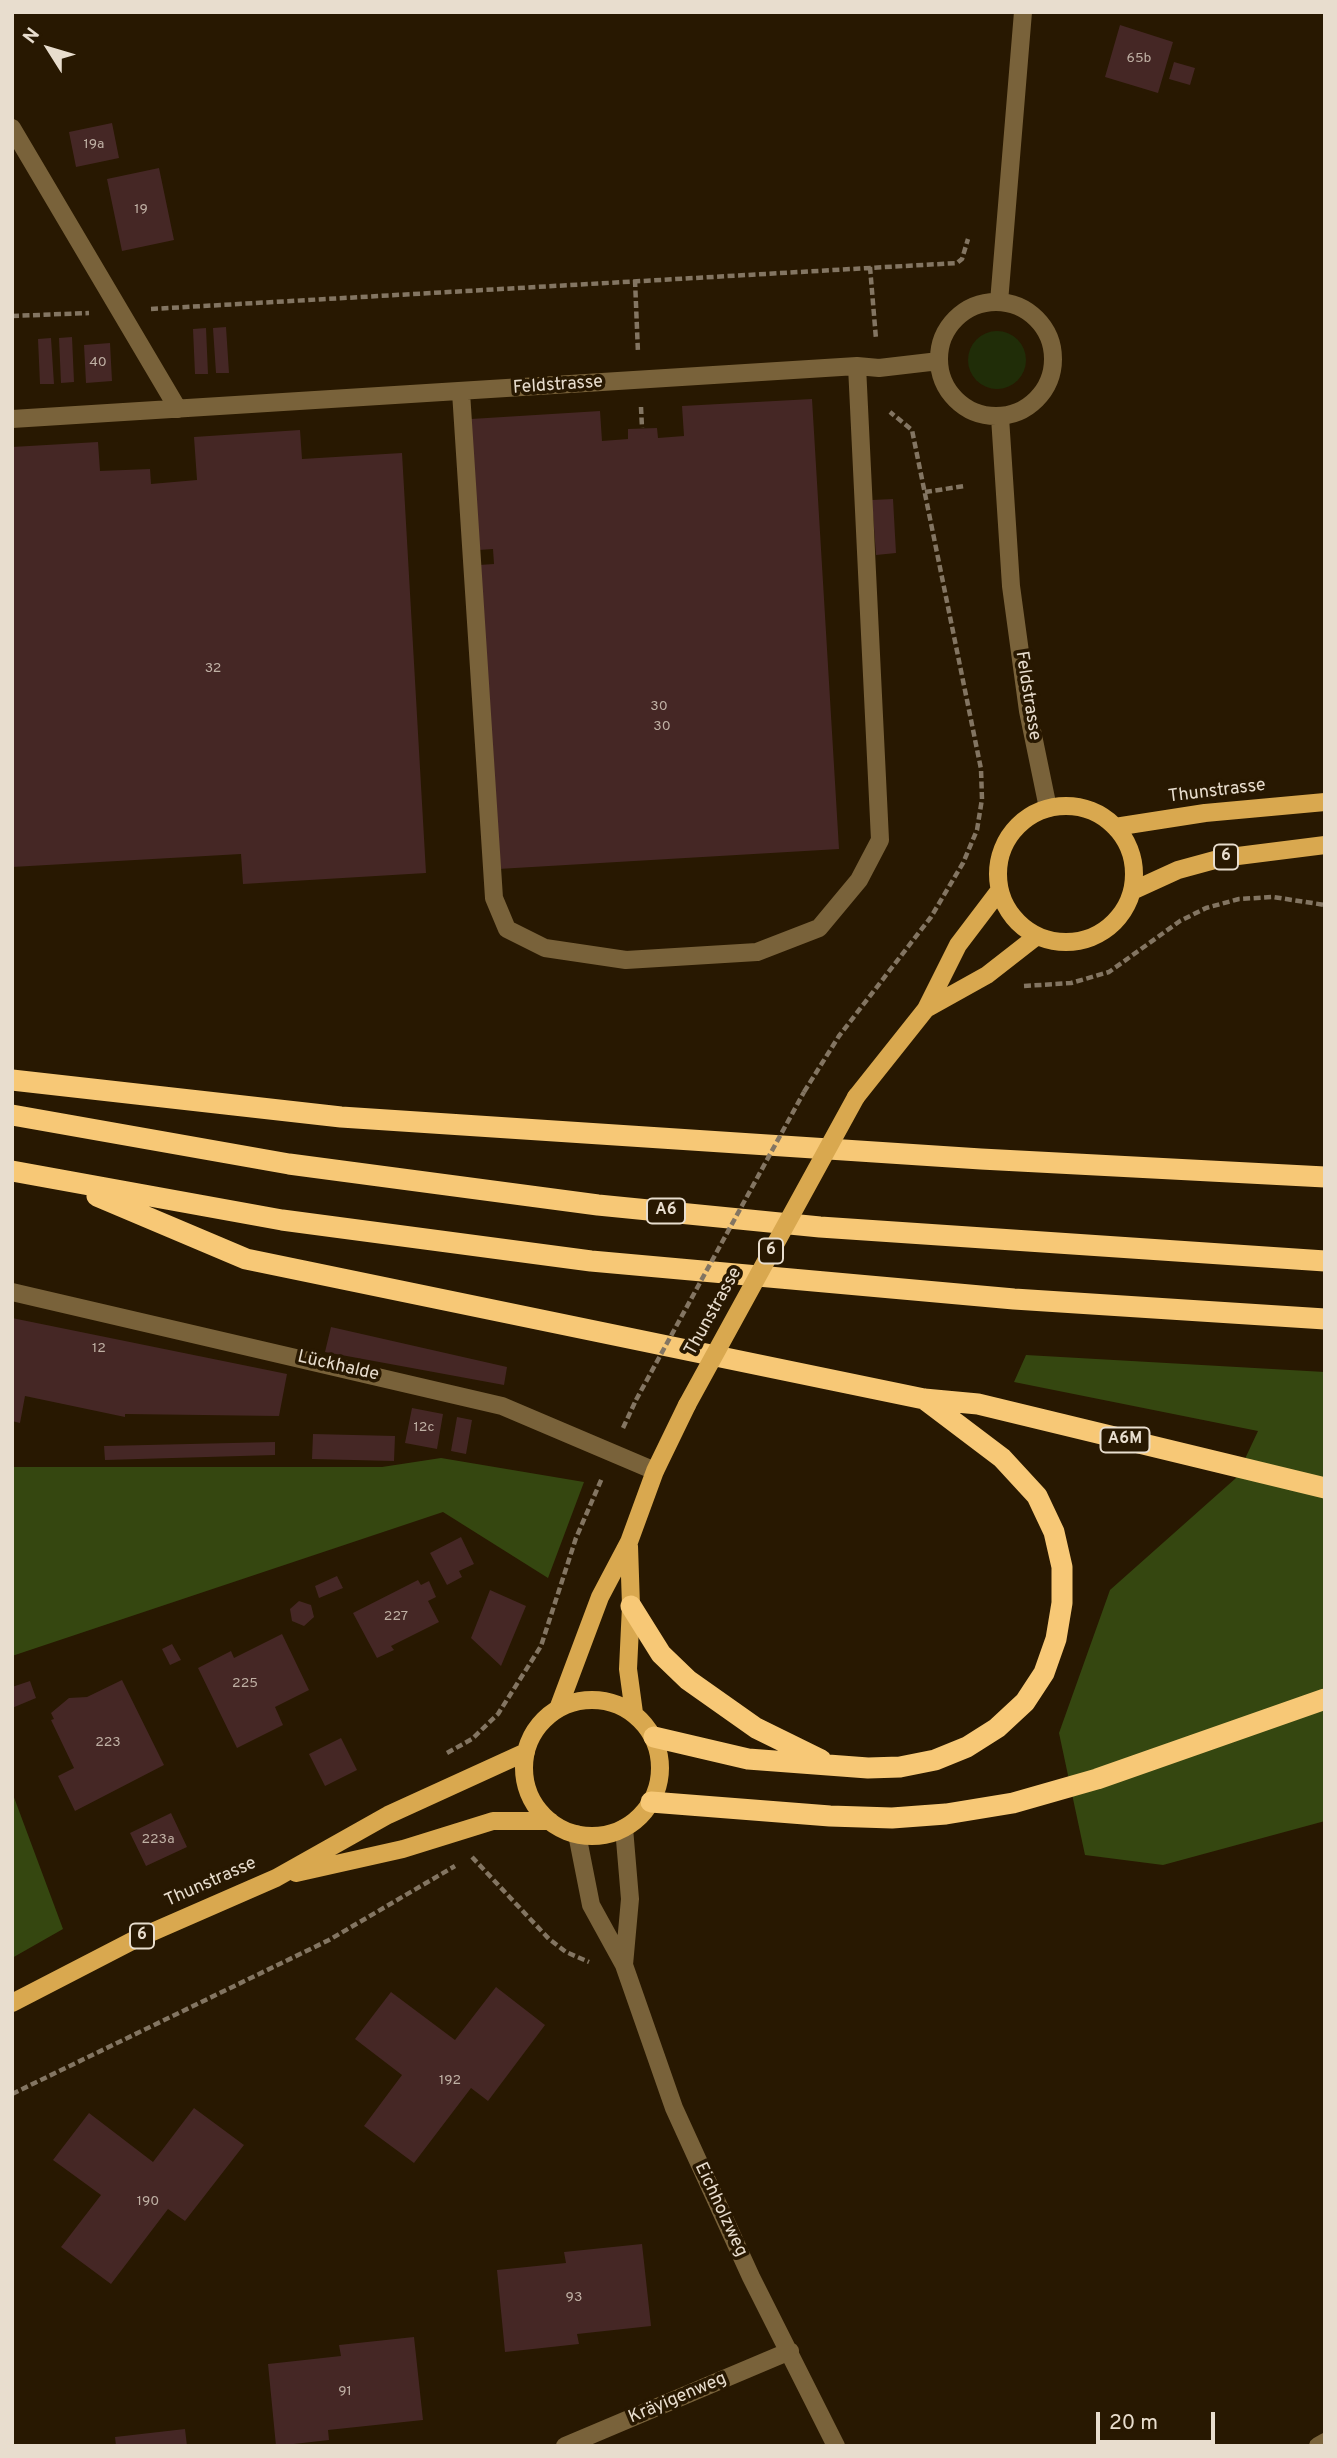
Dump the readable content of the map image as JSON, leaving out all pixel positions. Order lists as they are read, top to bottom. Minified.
{"streets":{"highway":["A6","A6M"],"main road":["Thunstrasse","6"],"street":["Feldstrasse","Lückhalde","Eichholzweg","Kräyigenweg"]},"crossings":[["Feldstrasse","Thunstrasse"],["Feldstrasse","6"],["Thunstrasse","6"],["Thunstrasse","Lückhalde"],["Thunstrasse","Eichholzweg"],["Eichholzweg","Kräyigenweg"]],"house_numbers":["65b","19a","19","40","32","30","30","12","12c","227","225","223","223a","192","190","93","91"],"scale_bar":"20 m","north":"top left"}
